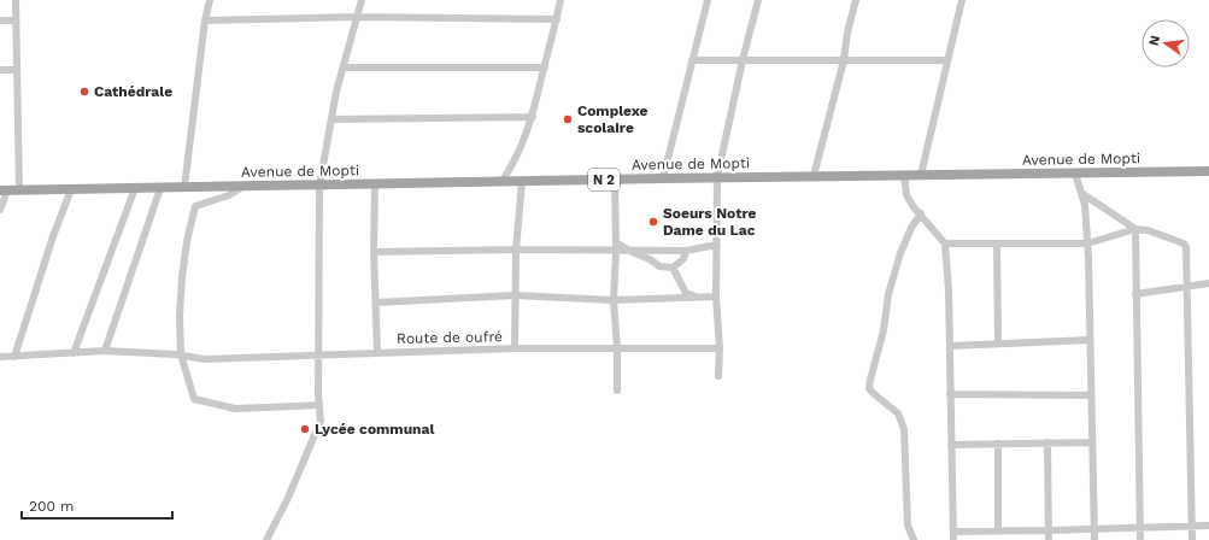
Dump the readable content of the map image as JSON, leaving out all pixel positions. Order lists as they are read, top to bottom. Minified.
{"streets":{"main road":["Avenue de Mopti","N 2"],"street":["Route de oufré"]},"places":["Cathédrale","Complexe scolaire","Soeurs Notre Dame du Lac","Lycée communal"],"scale_bar":"200 m","north":"left"}
